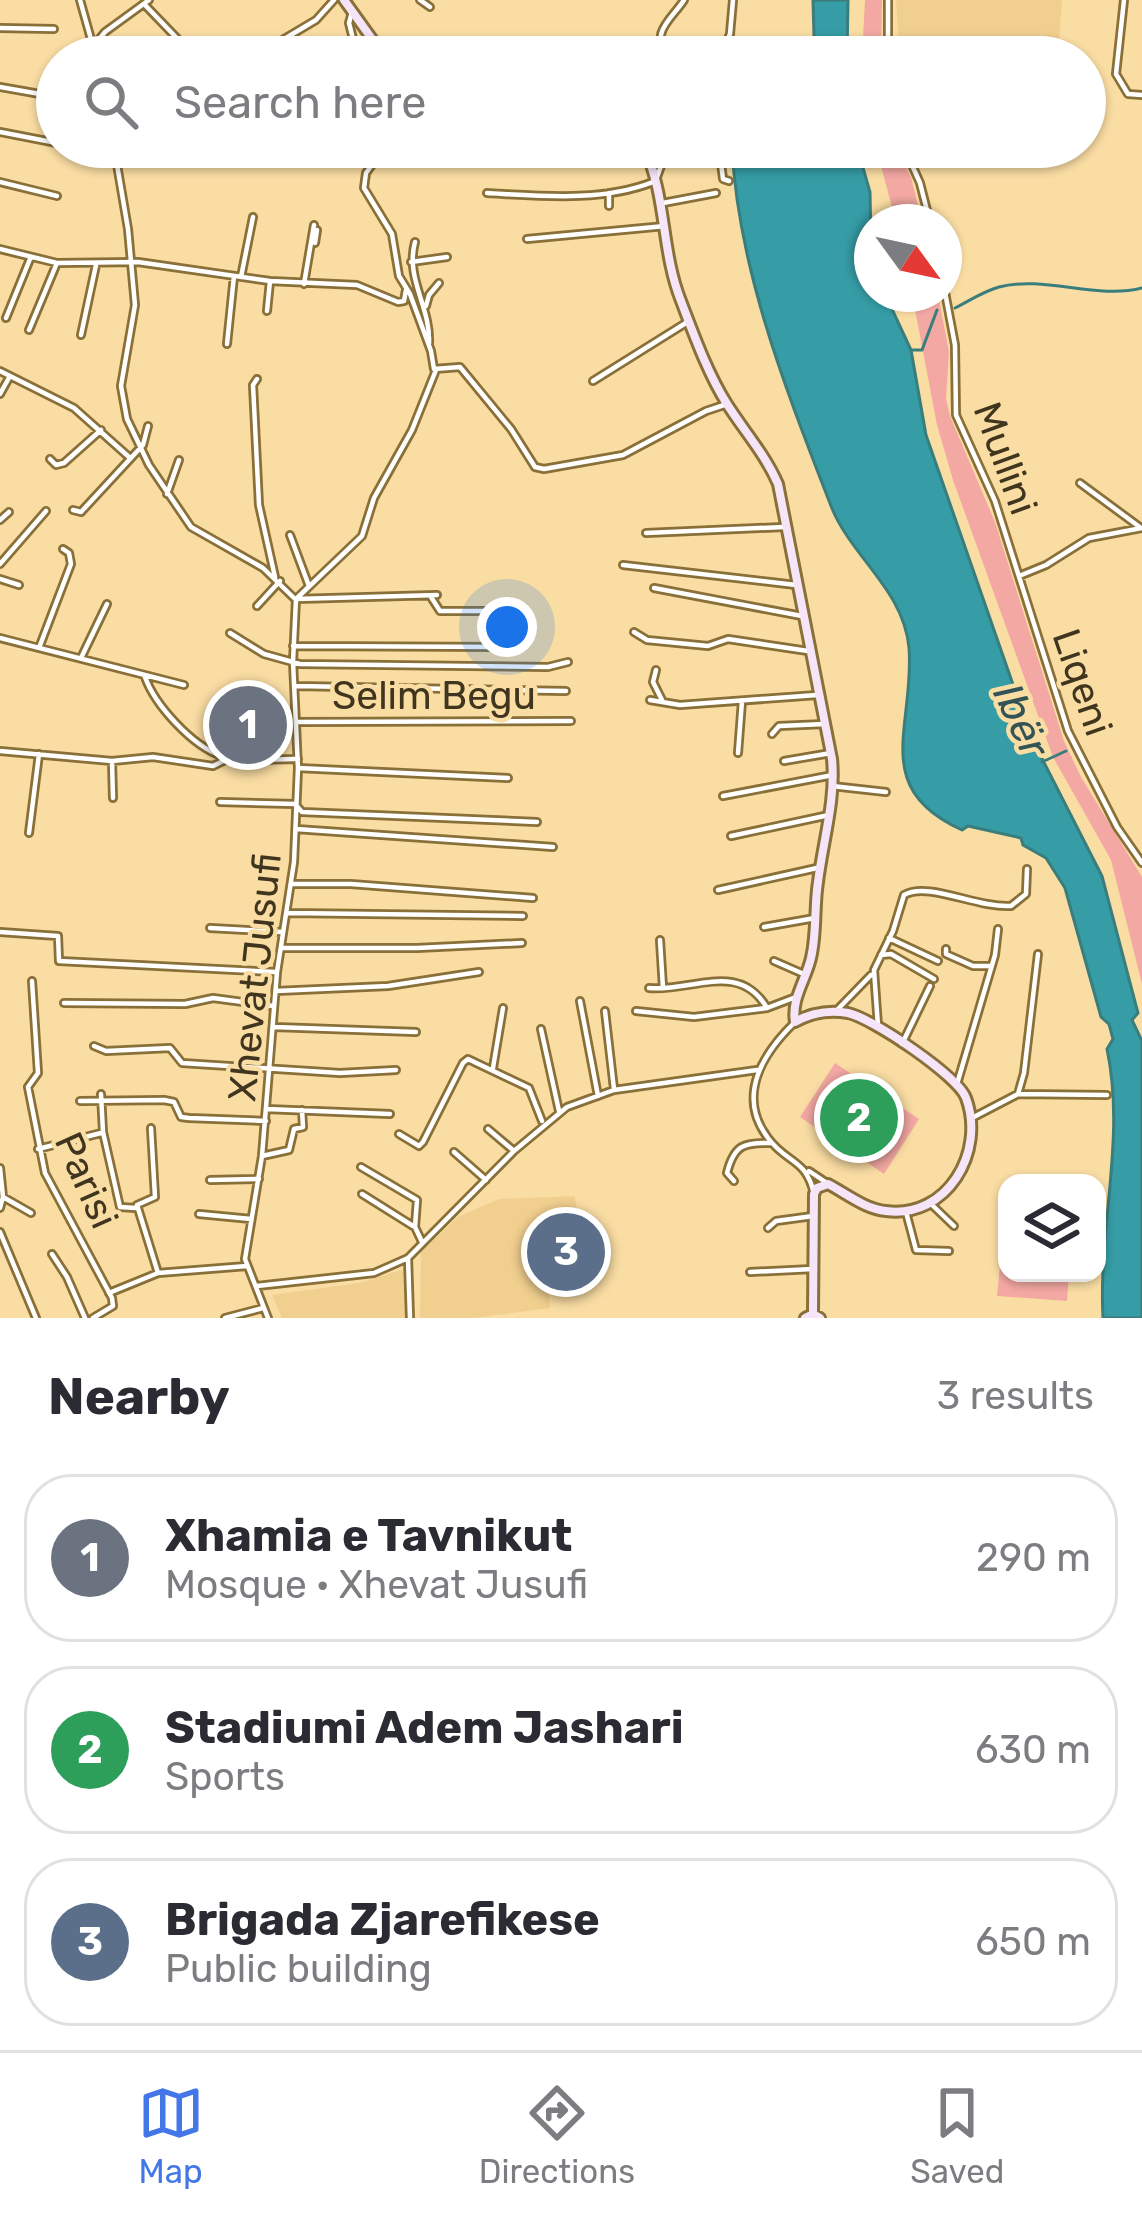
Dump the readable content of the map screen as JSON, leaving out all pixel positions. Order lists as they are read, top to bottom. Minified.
{"streets":{"street":["Mullini","Liqeni","Selim Begu","Xhevat Jusufi","Parisi"]},"crossings":[["Mullini","Liqeni"],["Selim Begu","Xhevat Jusufi"]],"water":["Ibër"],"north":"bottom right","page":{"search":"Search here","pins":["1","2","3"],"heading":["Nearby","3 results"],"list":[{"mark":"1","name":"Xhamia e Tavnikut","note":"Mosque · Xhevat Jusufi","value":"290 m"},{"mark":"2","name":"Stadiumi Adem Jashari","note":"Sports","value":"630 m"},{"mark":"3","name":"Brigada Zjarefikese","note":"Public building","value":"650 m"}],"nav":["Map","Directions","Saved"]}}
